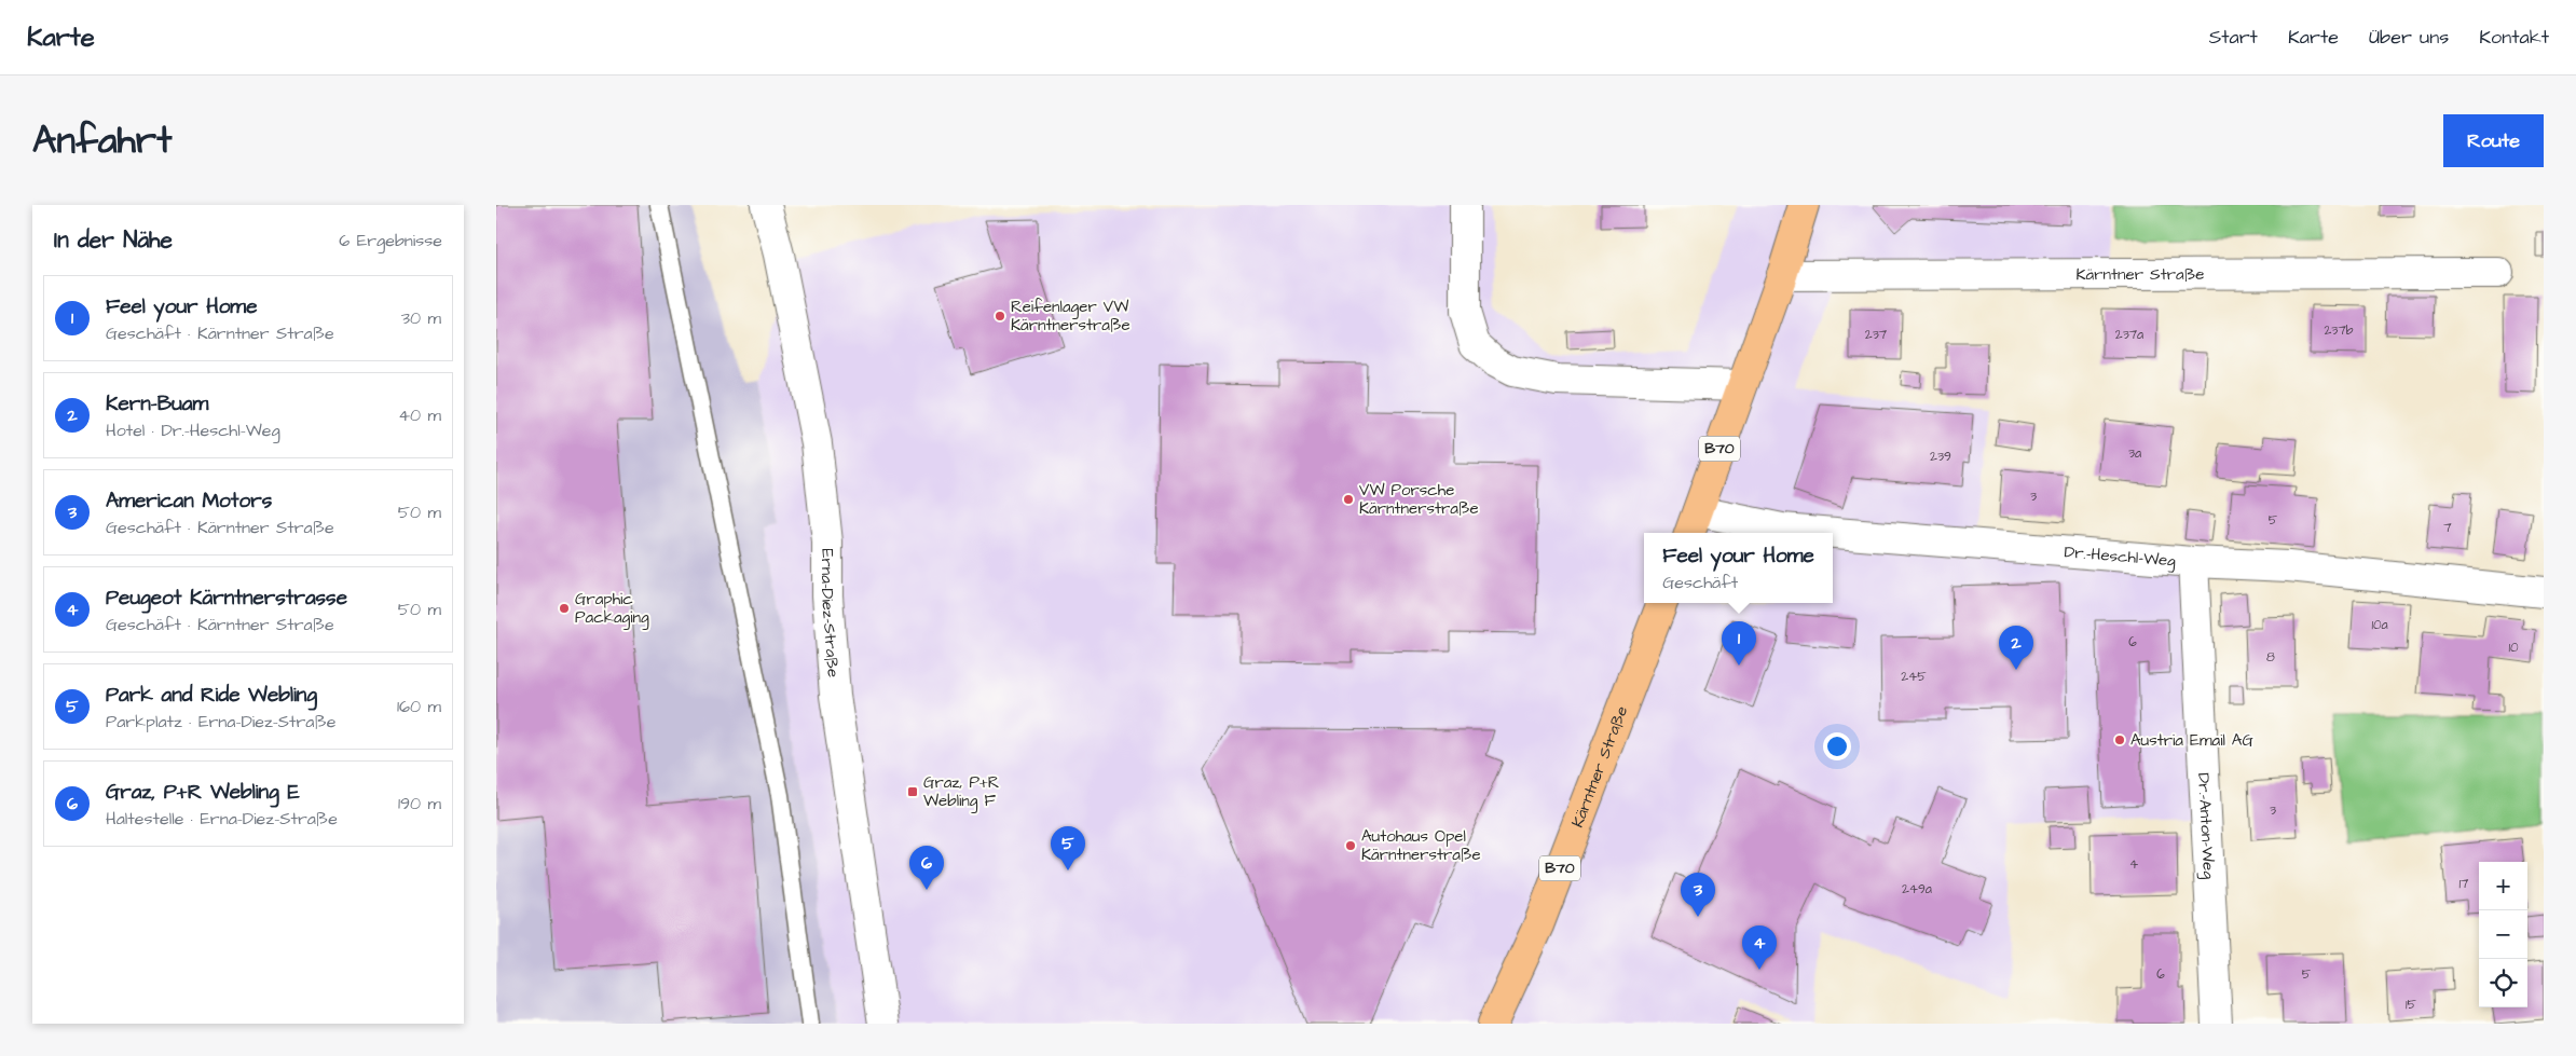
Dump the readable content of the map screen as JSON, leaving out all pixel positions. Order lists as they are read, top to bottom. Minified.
{"streets":{"main road":["Kärntner Straße","B70"],"street":["Dr.-Heschl-Weg","Erna-Diez-Straße","Dr.-Anton-Weg"]},"crossings":[["Kärntner Straße","B70"],["B70","Dr.-Heschl-Weg"],["Dr.-Heschl-Weg","Dr.-Anton-Weg"]],"places":{"other":["Reifenlager VW Kärntnerstraße","VW Porsche Kärntnerstraße","Graphic Packaging","Austria Email AG","Autohaus Opel Kärntnerstraße"],"transit":["Graz, P+R Webling F"]},"house_numbers":["237b","237","237a","3a","239","3","5","7","10a","6","10","8","245","3","4","17","249a","6","5","15"],"page":{"header":"Karte","nav":["Start","Karte","Über uns","Kontakt"],"title":"Anfahrt","buttons":"Route","heading":["In der Nähe","6 Ergebnisse"],"list":[{"mark":"1","name":"Feel your Home","note":"Geschäft · Kärntner Straße","value":"30 m"},{"mark":"2","name":"Kern-Buam","note":"Hotel · Dr.-Heschl-Weg","value":"40 m"},{"mark":"3","name":"American Motors","note":"Geschäft · Kärntner Straße","value":"50 m"},{"mark":"4","name":"Peugeot Kärntnerstrasse","note":"Geschäft · Kärntner Straße","value":"50 m"},{"mark":"5","name":"Park and Ride Webling","note":"Parkplatz · Erna-Diez-Straße","value":"160 m"},{"mark":"6","name":"Graz, P+R Webling E","note":"Haltestelle · Erna-Diez-Straße","value":"190 m"}],"popup":["Feel your Home","Geschäft"],"pins":["1","2","5","6","3","4"],"map_buttons":["+","−"]}}
